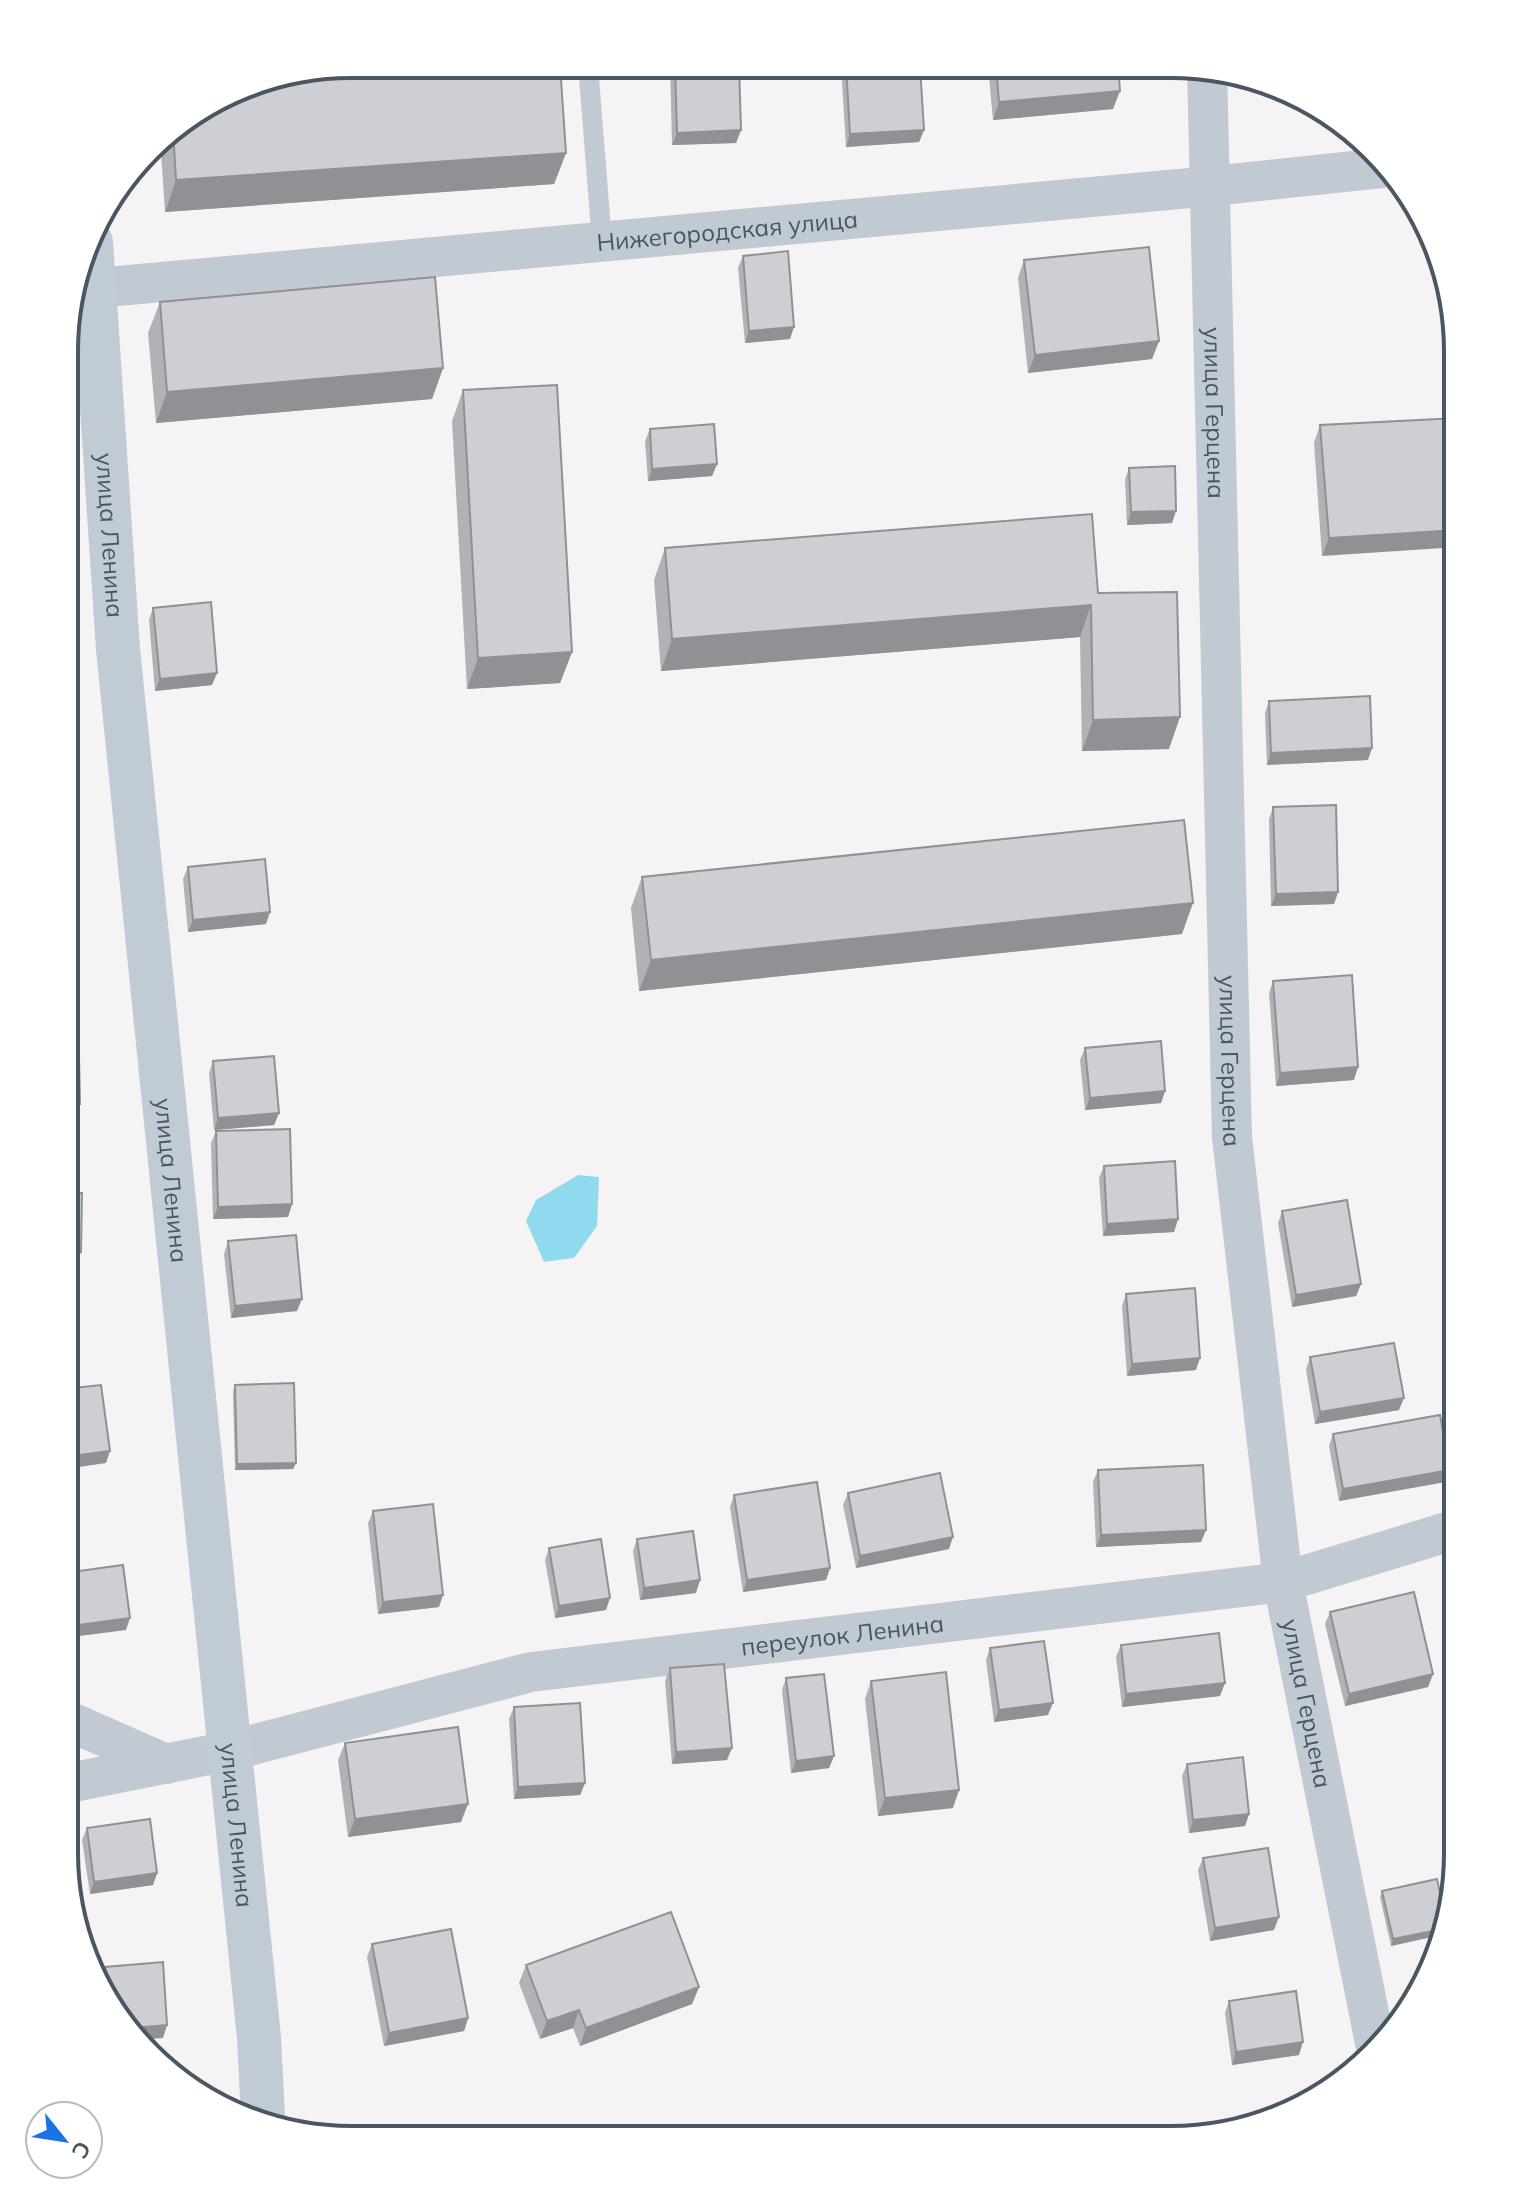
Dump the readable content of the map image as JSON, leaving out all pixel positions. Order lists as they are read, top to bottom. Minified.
{"streets":{"street":["Нижегородская улица","улица Герцена","улица Ленина","переулок Ленина"]},"crossings":[["Нижегородская улица","улица Герцена"],["улица Герцена","переулок Ленина"],["улица Ленина","переулок Ленина"]],"north":"bottom right"}
